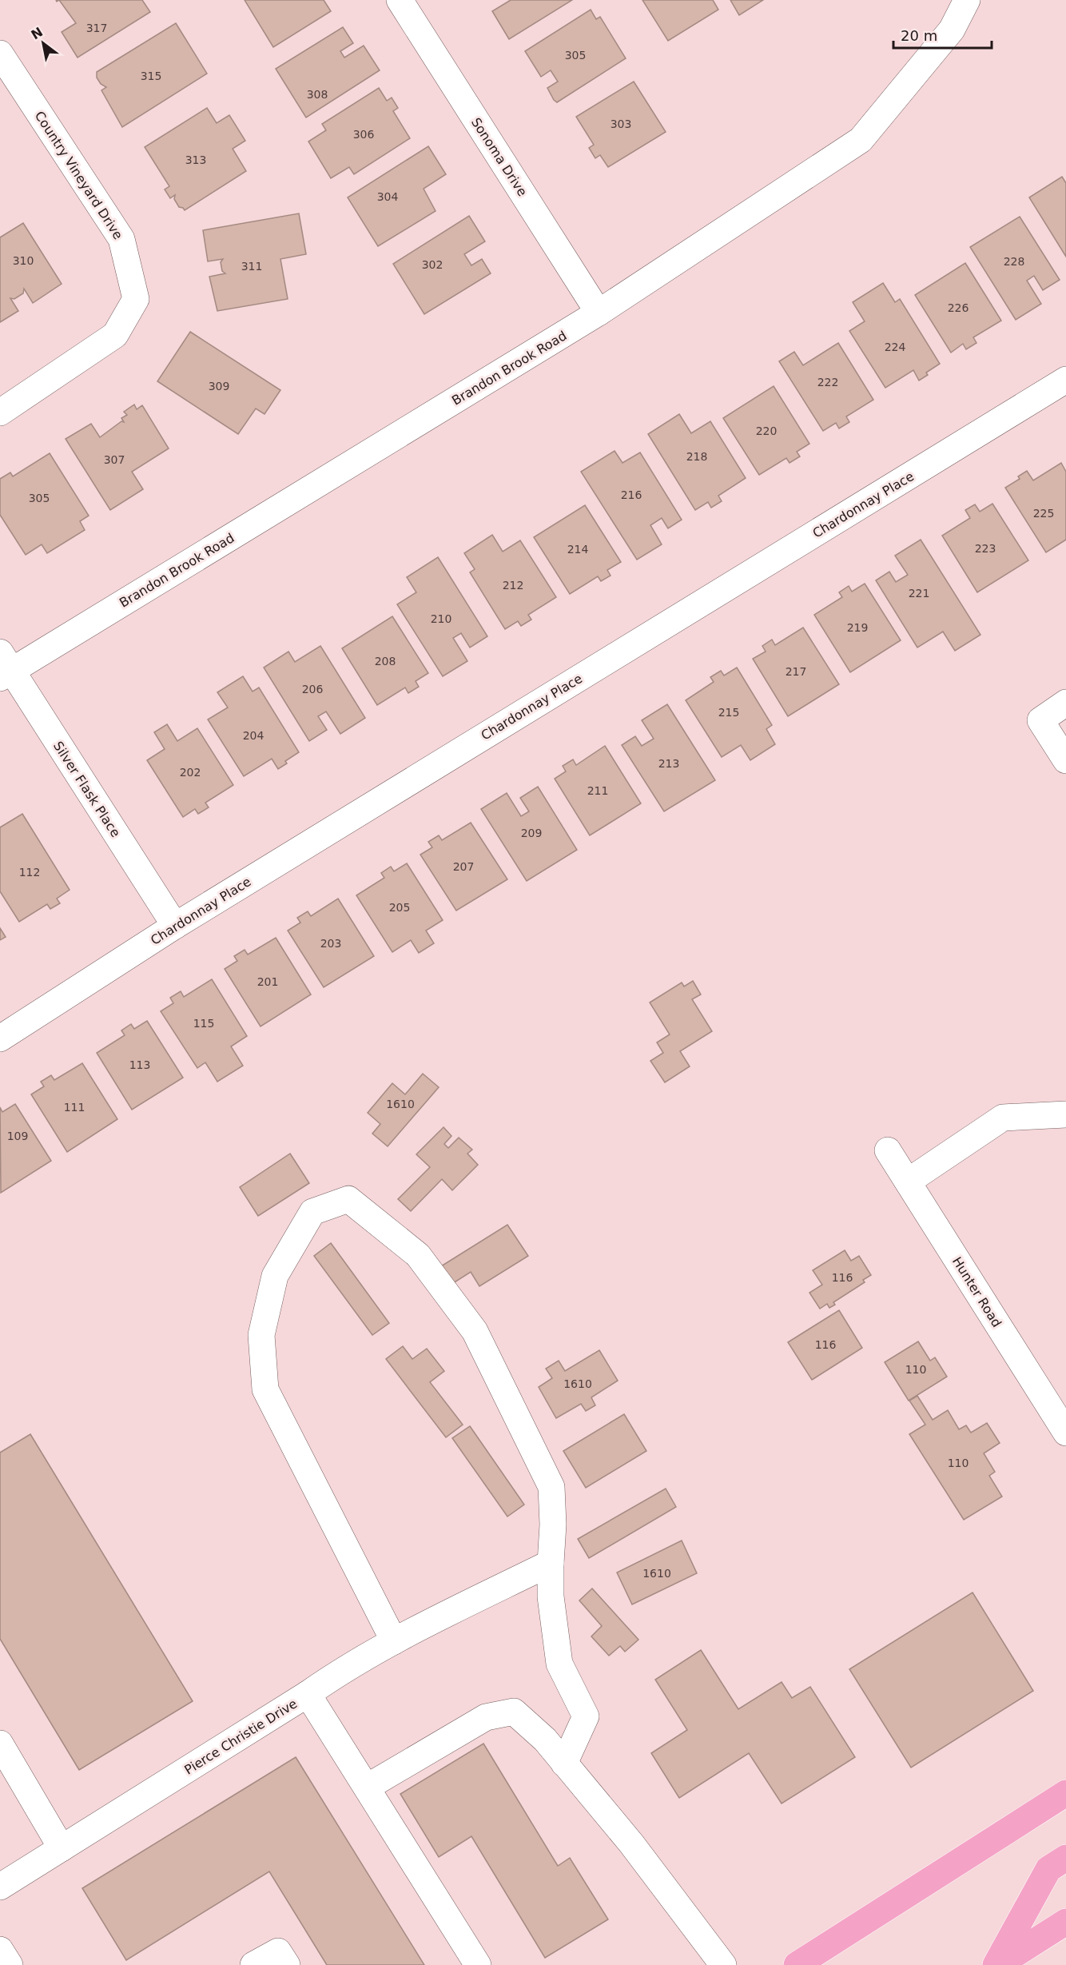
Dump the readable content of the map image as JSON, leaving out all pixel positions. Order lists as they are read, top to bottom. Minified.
{"streets":{"street":["Sonoma Drive","Country Vineyard Drive","Brandon Brook Road","Chardonnay Place","Silver Flask Place","Hunter Road","Pierce Christie Drive"]},"crossings":[["Sonoma Drive","Brandon Brook Road"],["Brandon Brook Road","Silver Flask Place"],["Chardonnay Place","Silver Flask Place"]],"house_numbers":["317","305","315","308","303","306","313","304","310","228","302","311","226","224","222","309","220","218","307","216","305","225","223","214","212","221","210","219","208","217","206","215","204","213","202","211","209","207","112","205","203","201","115","113","1610","111","109","116","116","110","1610","110","1610"],"scale_bar":"20 m","north":"top left"}
